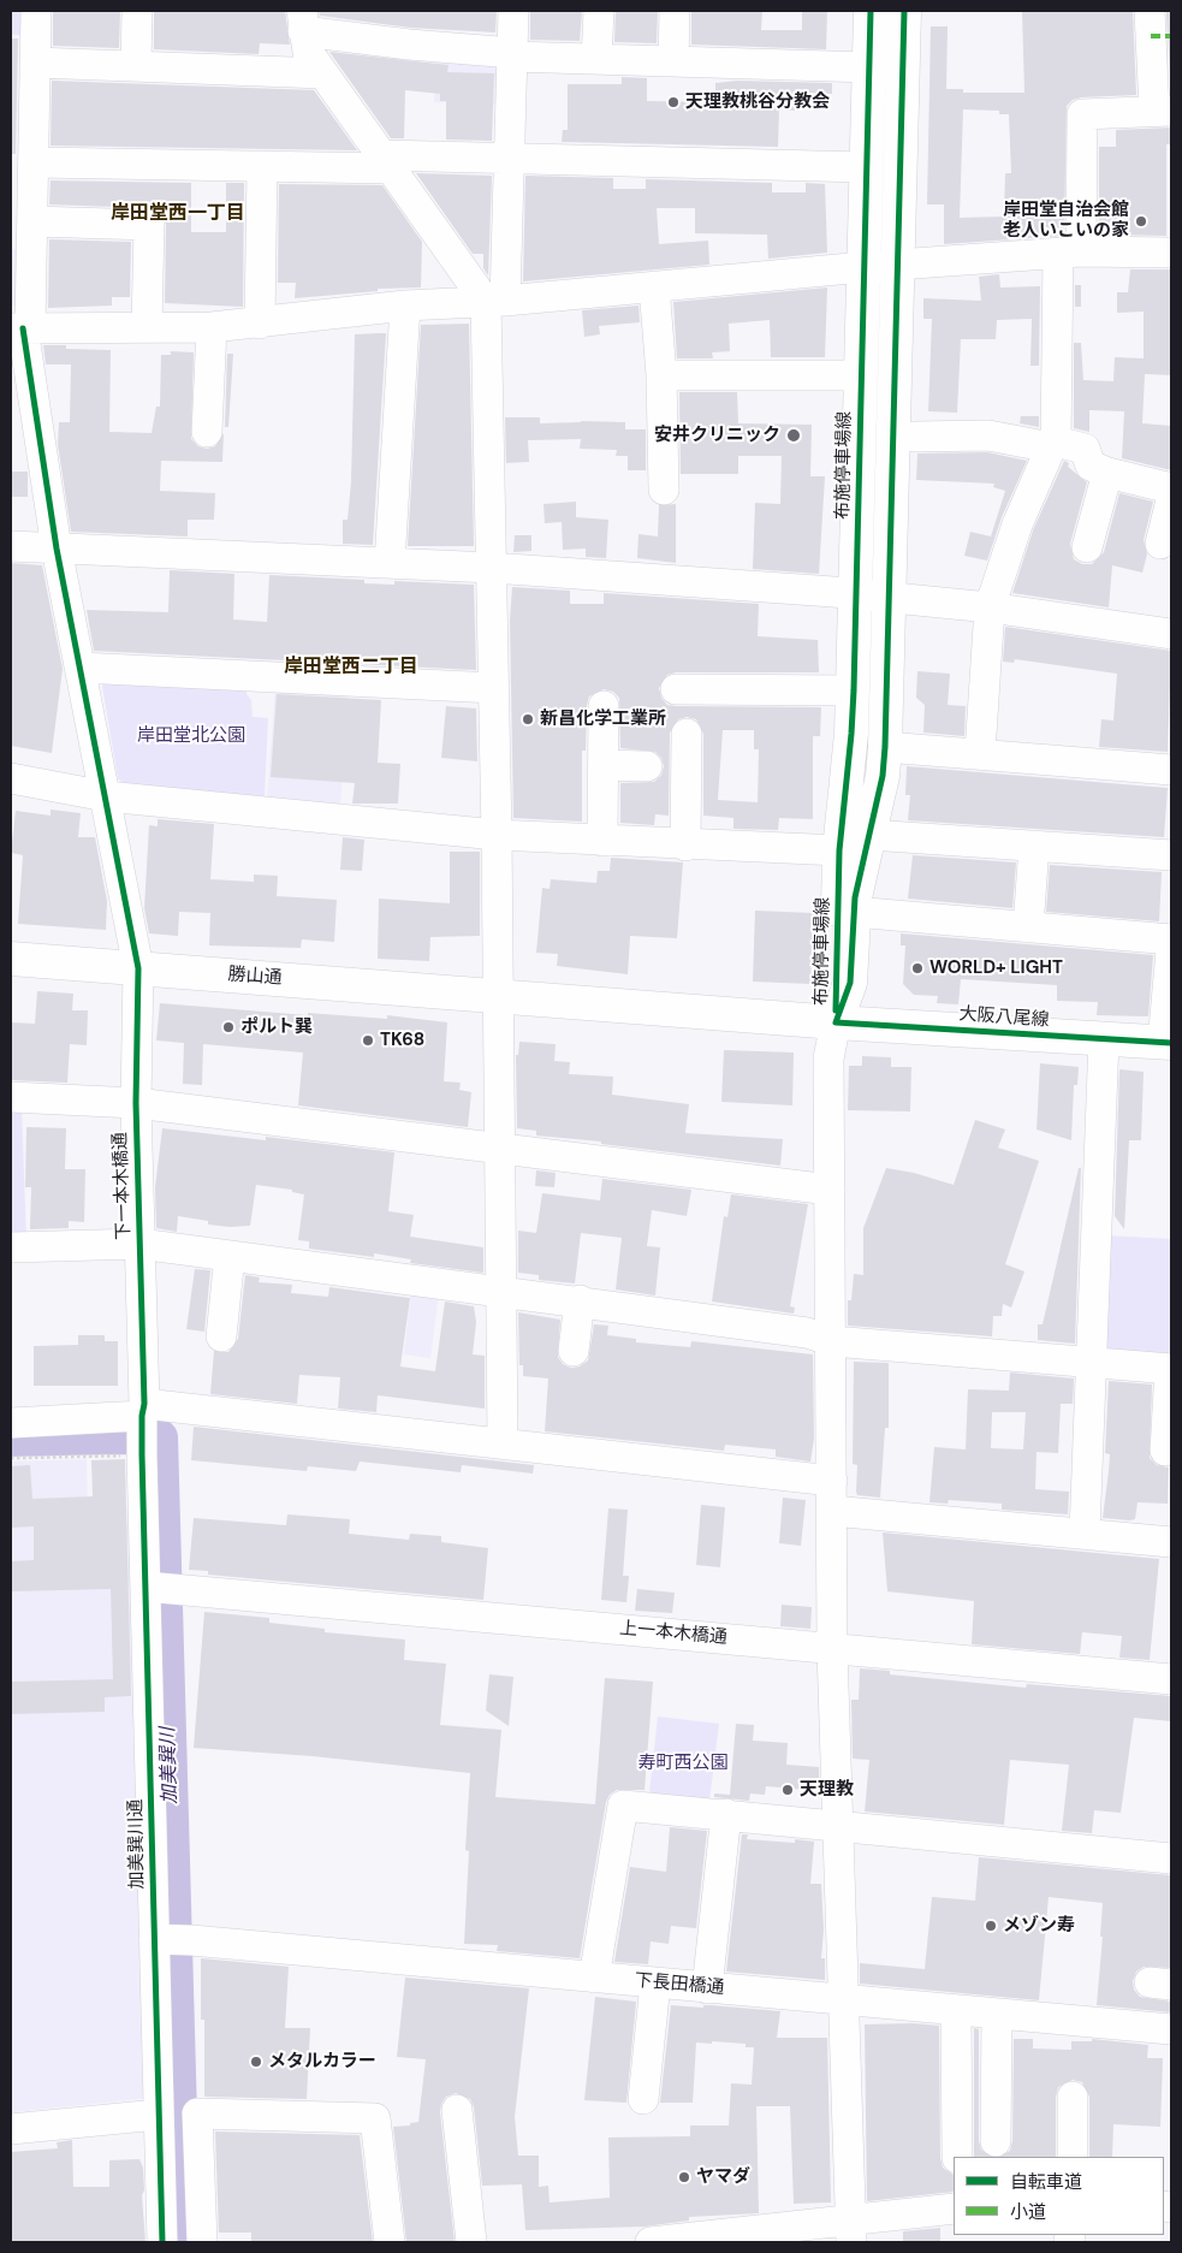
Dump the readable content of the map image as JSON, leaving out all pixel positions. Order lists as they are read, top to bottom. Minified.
{"streets":{"main road":["布施停車場線","勝山通","大阪八尾線"],"street":["下一本木橋通","上一本木橋通","加美巽川通","下長田橋通"]},"crossings":[["布施停車場線","大阪八尾線"],["勝山通","大阪八尾線"],["勝山通","下一本木橋通"],["下一本木橋通","加美巽川通"],["上一本木橋通","加美巽川通"],["加美巽川通","下長田橋通"]],"districts":["岸田堂西一丁目","岸田堂西二丁目"],"water":["加美巽川"],"parks":["岸田堂北公園","寿町西公園"],"places":["天理教桃谷分教会","岸田堂自治会館 老人いこいの家","安井クリニック","新昌化学工業所","WORLD+ LIGHT","ポルト巽","TK68","天理教","メゾン寿","メタルカラー","ヤマダ"],"legend":["自転車道","小道"]}
